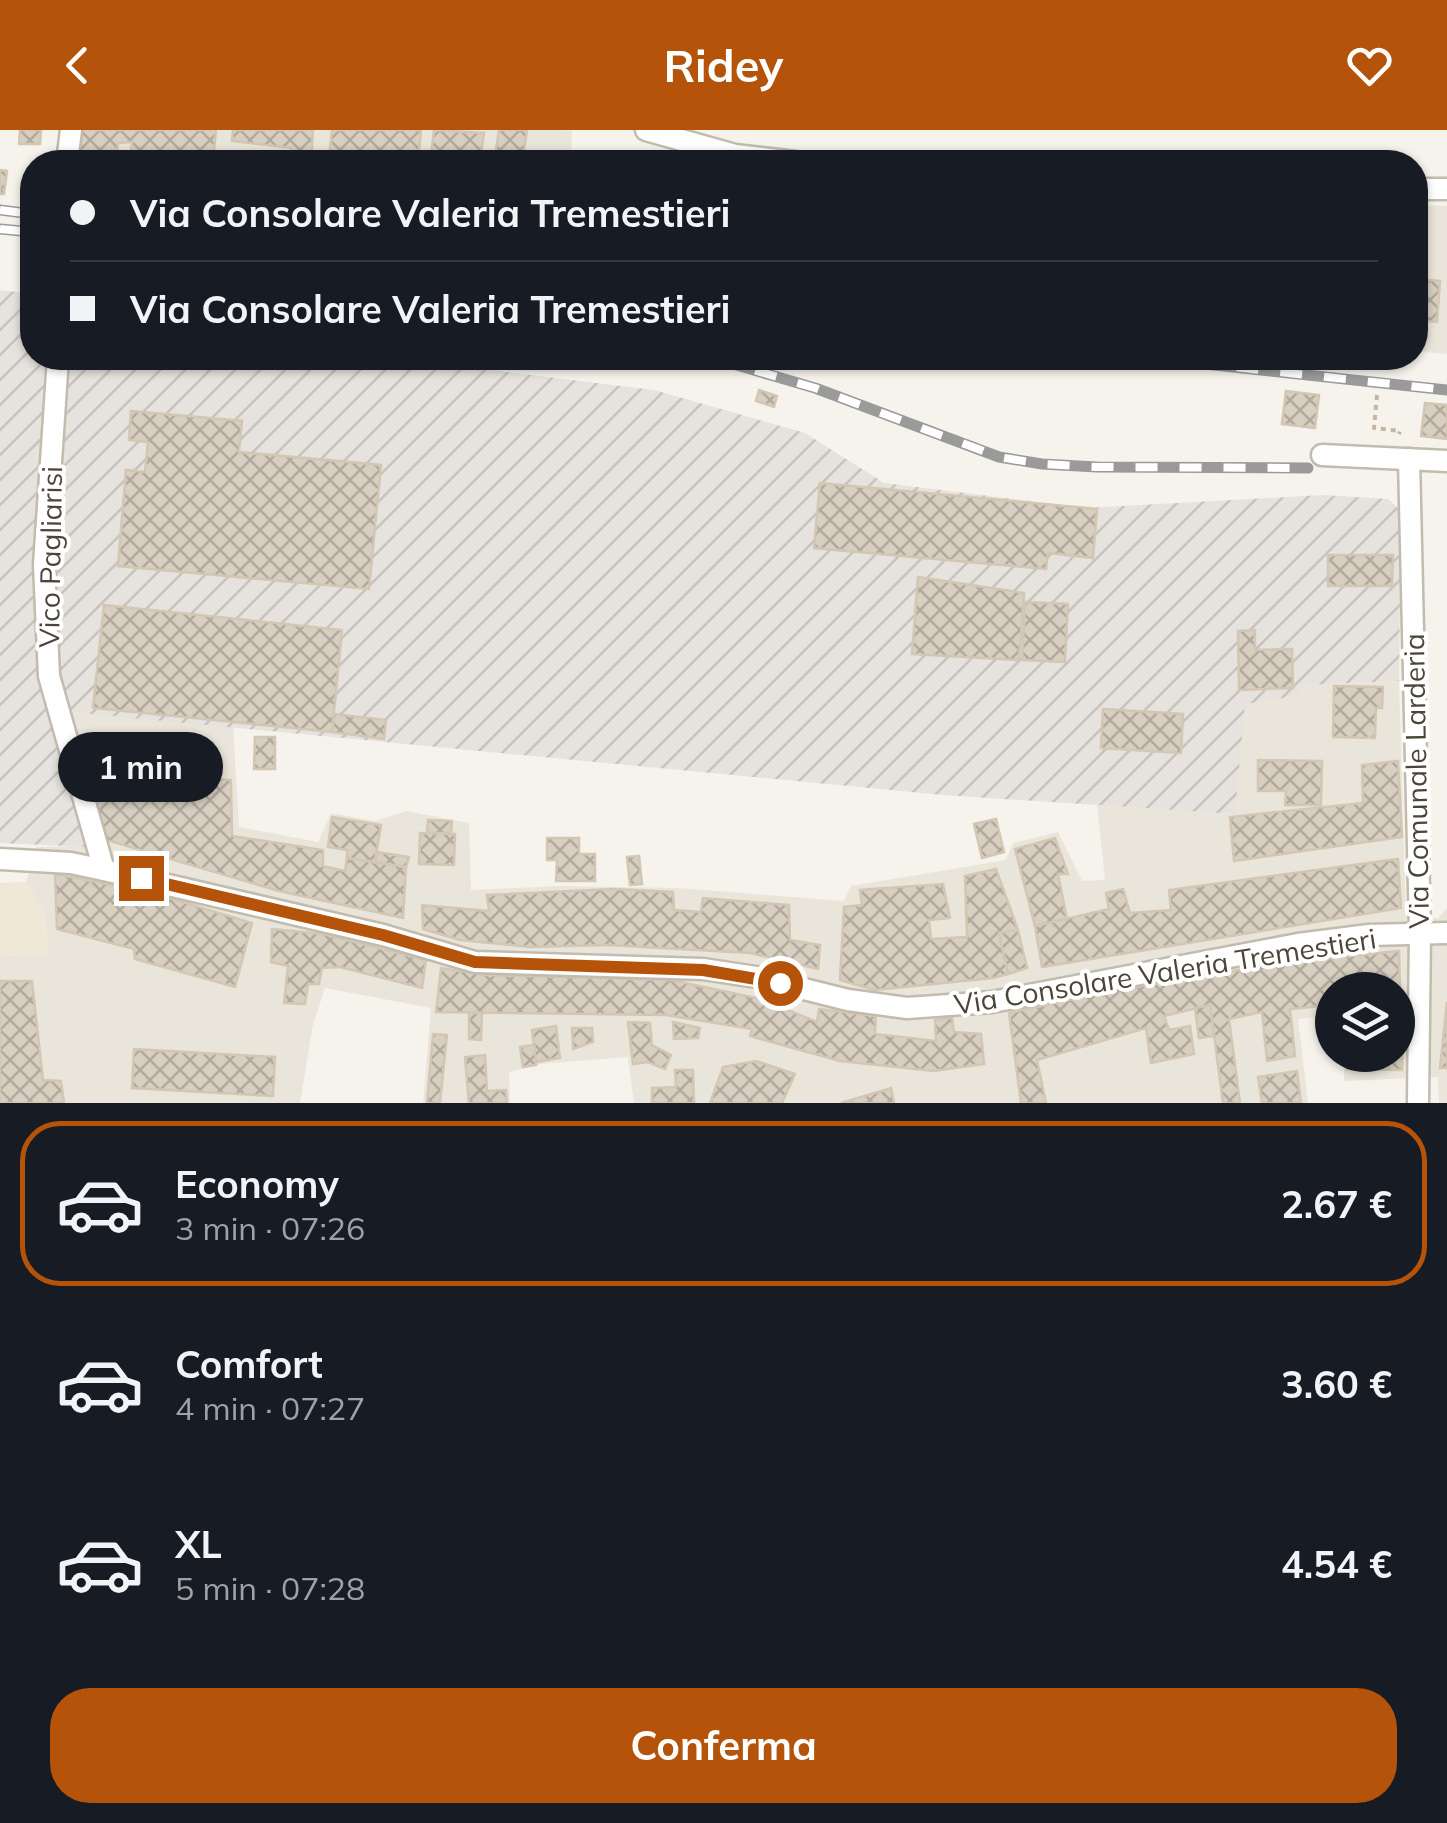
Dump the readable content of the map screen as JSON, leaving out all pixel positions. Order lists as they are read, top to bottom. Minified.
{"streets":{"street":["Vico Pagliarisi","Via Comunale Larderia","Via Consolare Valeria Tremestieri"]},"crossings":[["Vico Pagliarisi","Via Consolare Valeria Tremestieri"],["Via Comunale Larderia","Via Consolare Valeria Tremestieri"]],"page":{"header":"Ridey","banner":["Via Consolare Valeria Tremestieri","Via Consolare Valeria Tremestieri"],"bubble":"1 min","list":[{"name":"Economy","note":"3 min · 07:26","value":"2.67 €"},{"name":"Comfort","note":"4 min · 07:27","value":"3.60 €"},{"name":"XL","note":"5 min · 07:28","value":"4.54 €"}],"buttons":"Conferma"}}
